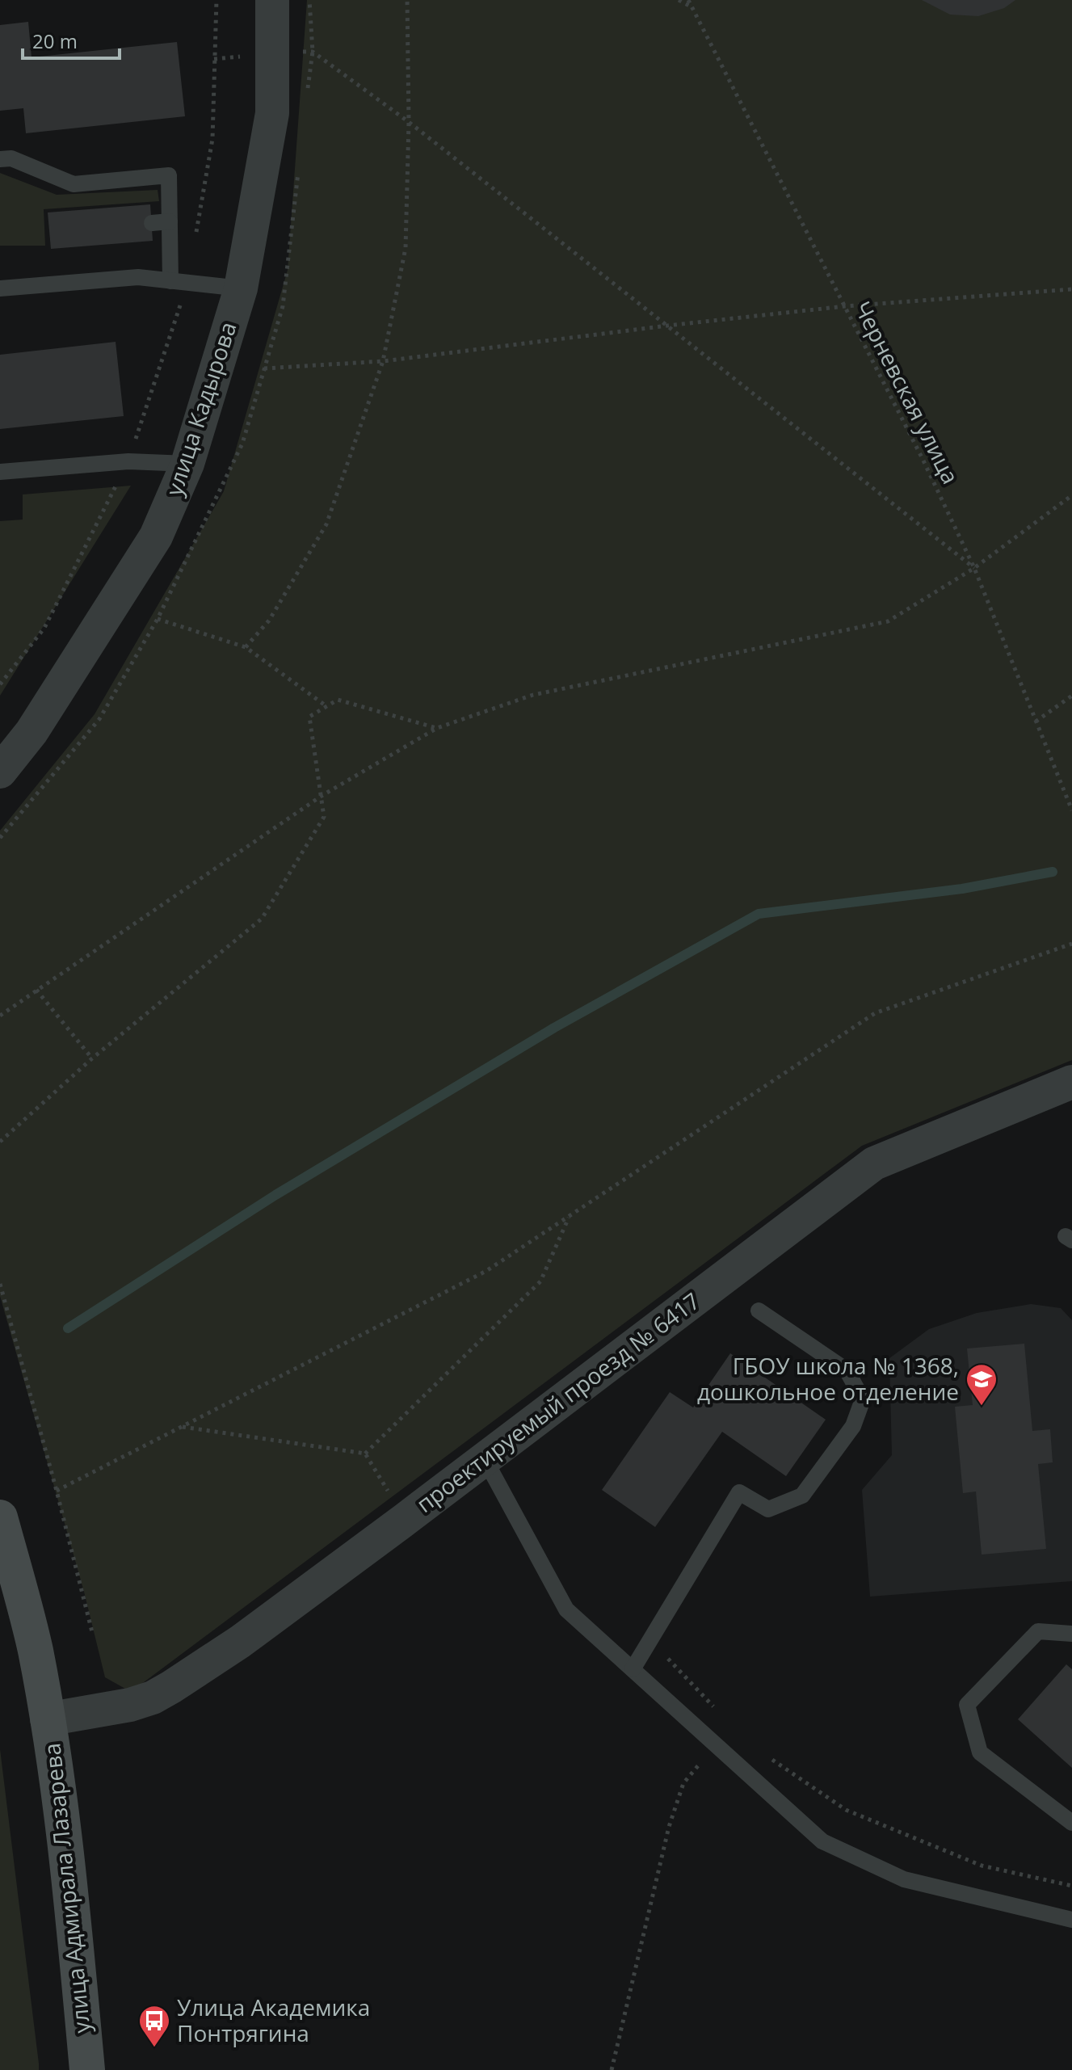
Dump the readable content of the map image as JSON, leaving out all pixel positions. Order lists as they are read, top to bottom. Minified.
{"streets":{"street":["улица Кадырова","проектируемый проезд № 6417","улица Адмирала Лазарева"],"path":["Черневская улица"]},"crossings":[["проектируемый проезд № 6417","улица Адмирала Лазарева"]],"places":{"school or university":["ГБОУ школа № 1368, дошкольное отделение"],"bus stop":["Улица Академика Понтрягина"]},"scale_bar":"20 m"}
